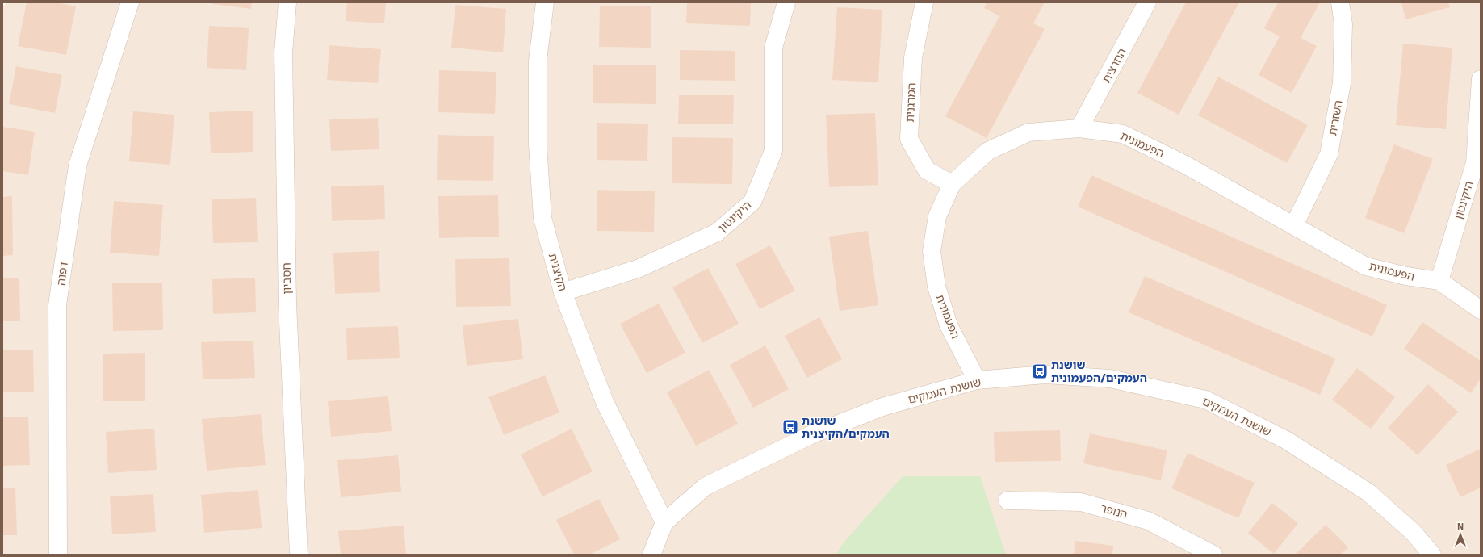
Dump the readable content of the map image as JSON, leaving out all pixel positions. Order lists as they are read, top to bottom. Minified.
{"streets":{"street":["החרצית","המרגנית","השזרית","הפעמונית","היקינטון","הקיצנית","דפנה","חסביון","שושנת העמקים","הנופר"]},"crossings":[["החרצית","הפעמונית"],["המרגנית","הפעמונית"],["השזרית","הפעמונית"],["הפעמונית","היקינטון"],["הפעמונית","שושנת העמקים"],["היקינטון","הקיצנית"],["הקיצנית","שושנת העמקים"]],"places":{"bus stop":["שושנת העמקים/הפעמונית","שושנת העמקים/הקיצנית"]},"north":"top"}
